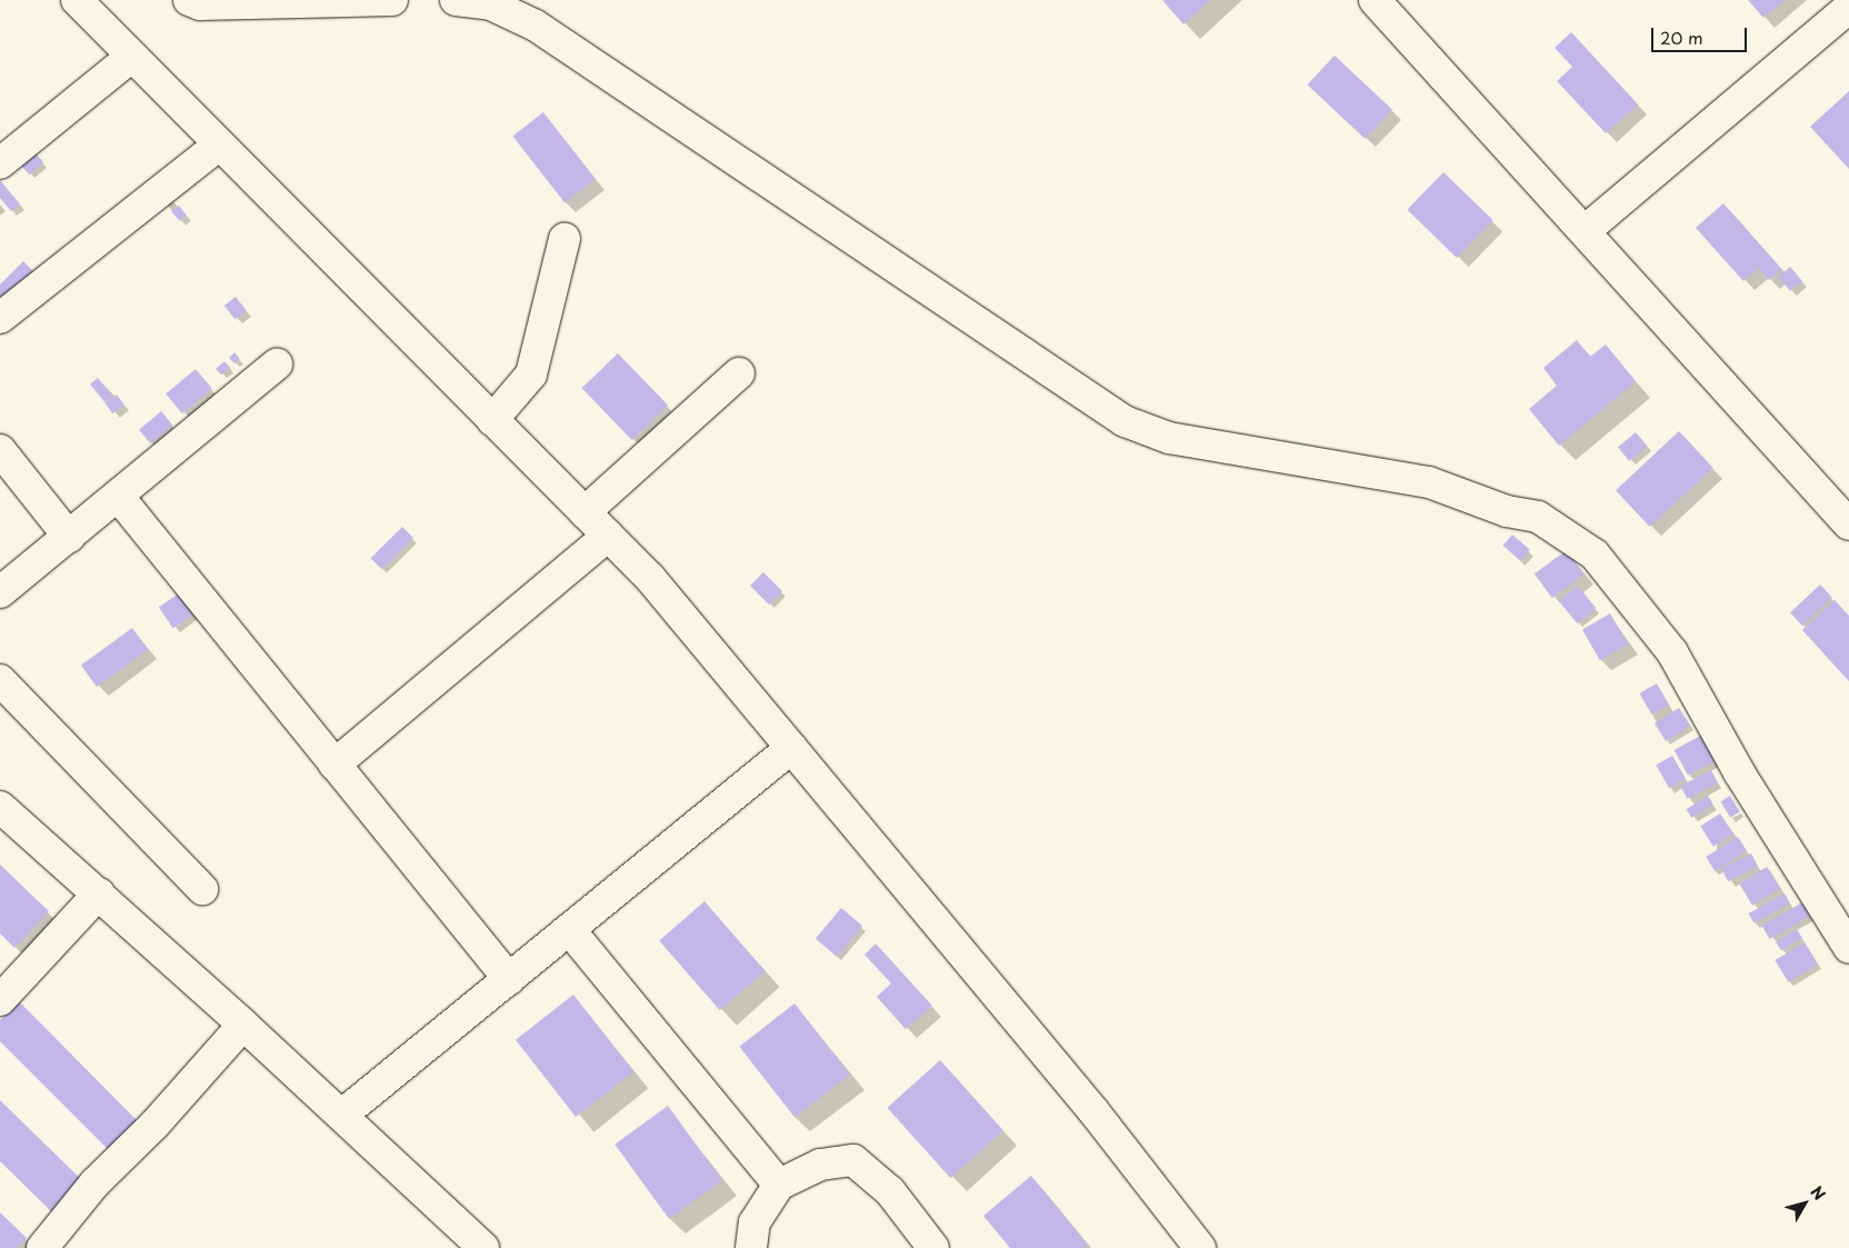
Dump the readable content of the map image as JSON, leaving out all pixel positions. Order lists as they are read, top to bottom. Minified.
{"scale_bar":"20 m","north":"top right"}
